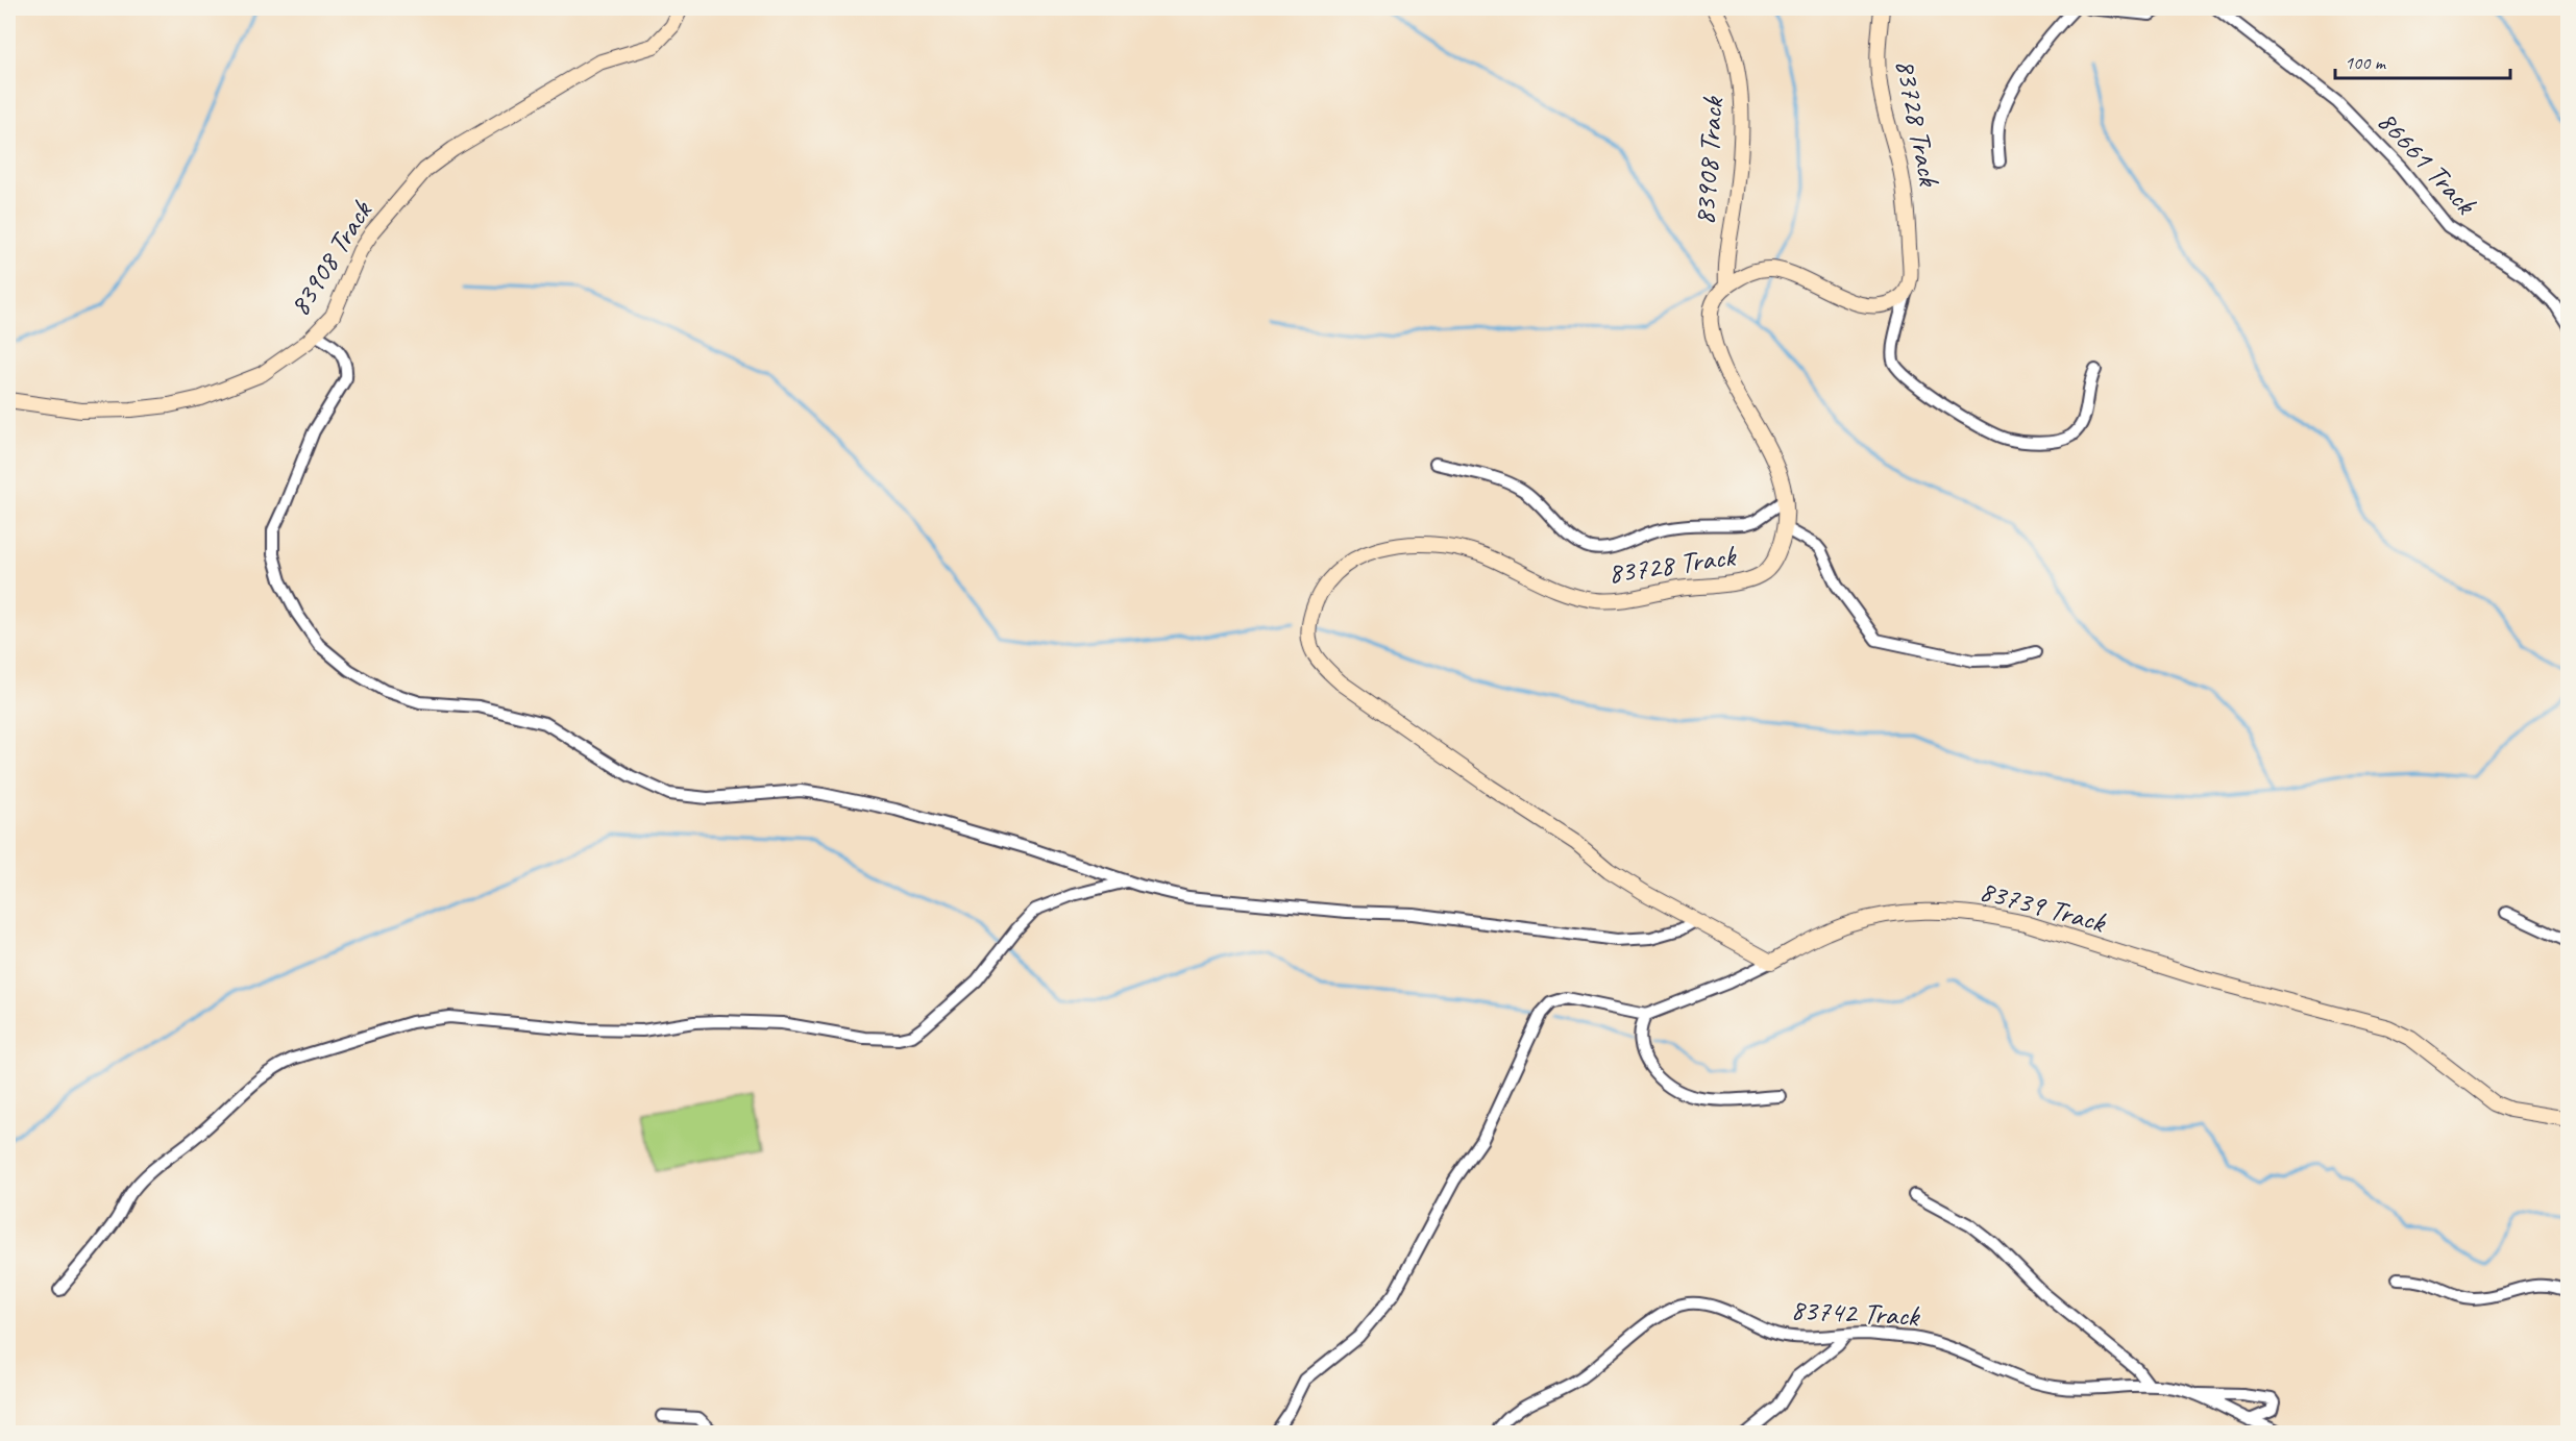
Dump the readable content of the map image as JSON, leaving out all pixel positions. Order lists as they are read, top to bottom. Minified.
{"streets":{"street":["83728 Track","83908 Track","86661 Track","83739 Track","83742 Track"]},"crossings":[["83728 Track","83908 Track"],["83728 Track","83739 Track"]],"scale_bar":"100 m"}
